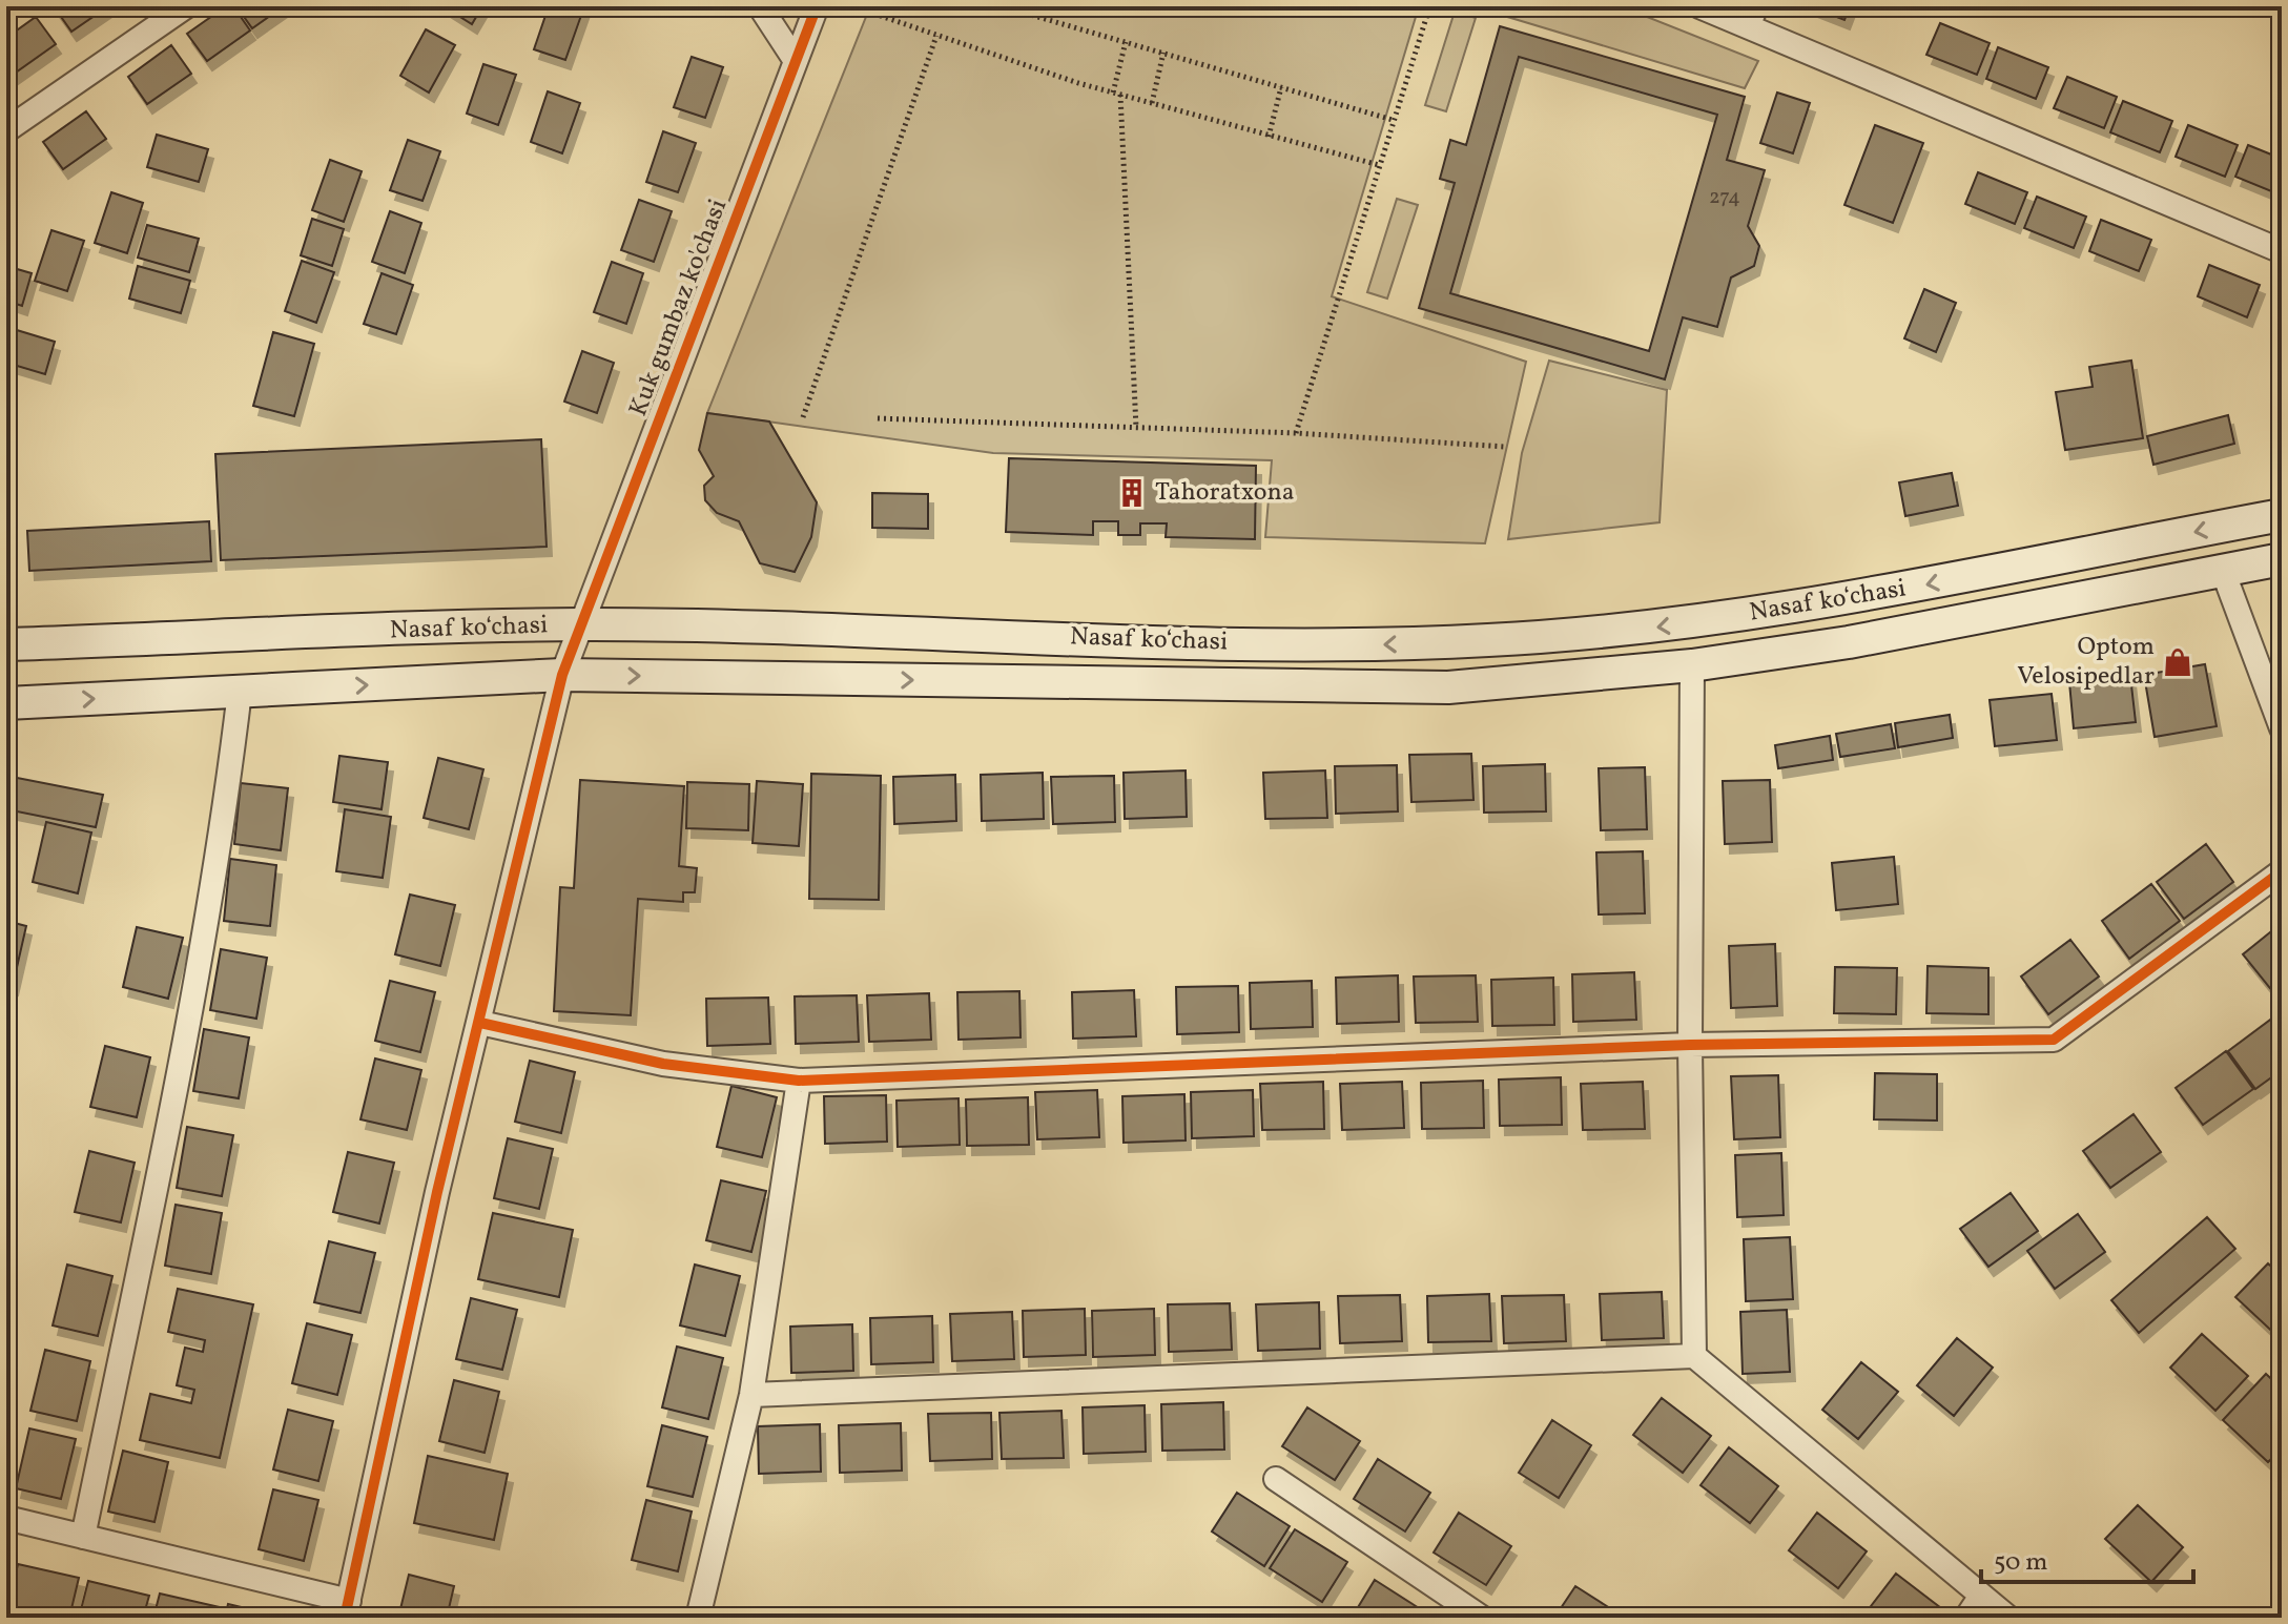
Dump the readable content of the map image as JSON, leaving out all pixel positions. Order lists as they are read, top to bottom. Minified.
{"streets":{"main road":["Nasaf ko‘chasi"],"street":["Kuk gumbaz ko'chasi"]},"crossings":[["Kuk gumbaz ko'chasi","Nasaf ko‘chasi"]],"places":{"building":["Tahoratxona"],"shop":["Optom Velosipedlar"]},"house_numbers":["274"],"scale_bar":"50 m"}
